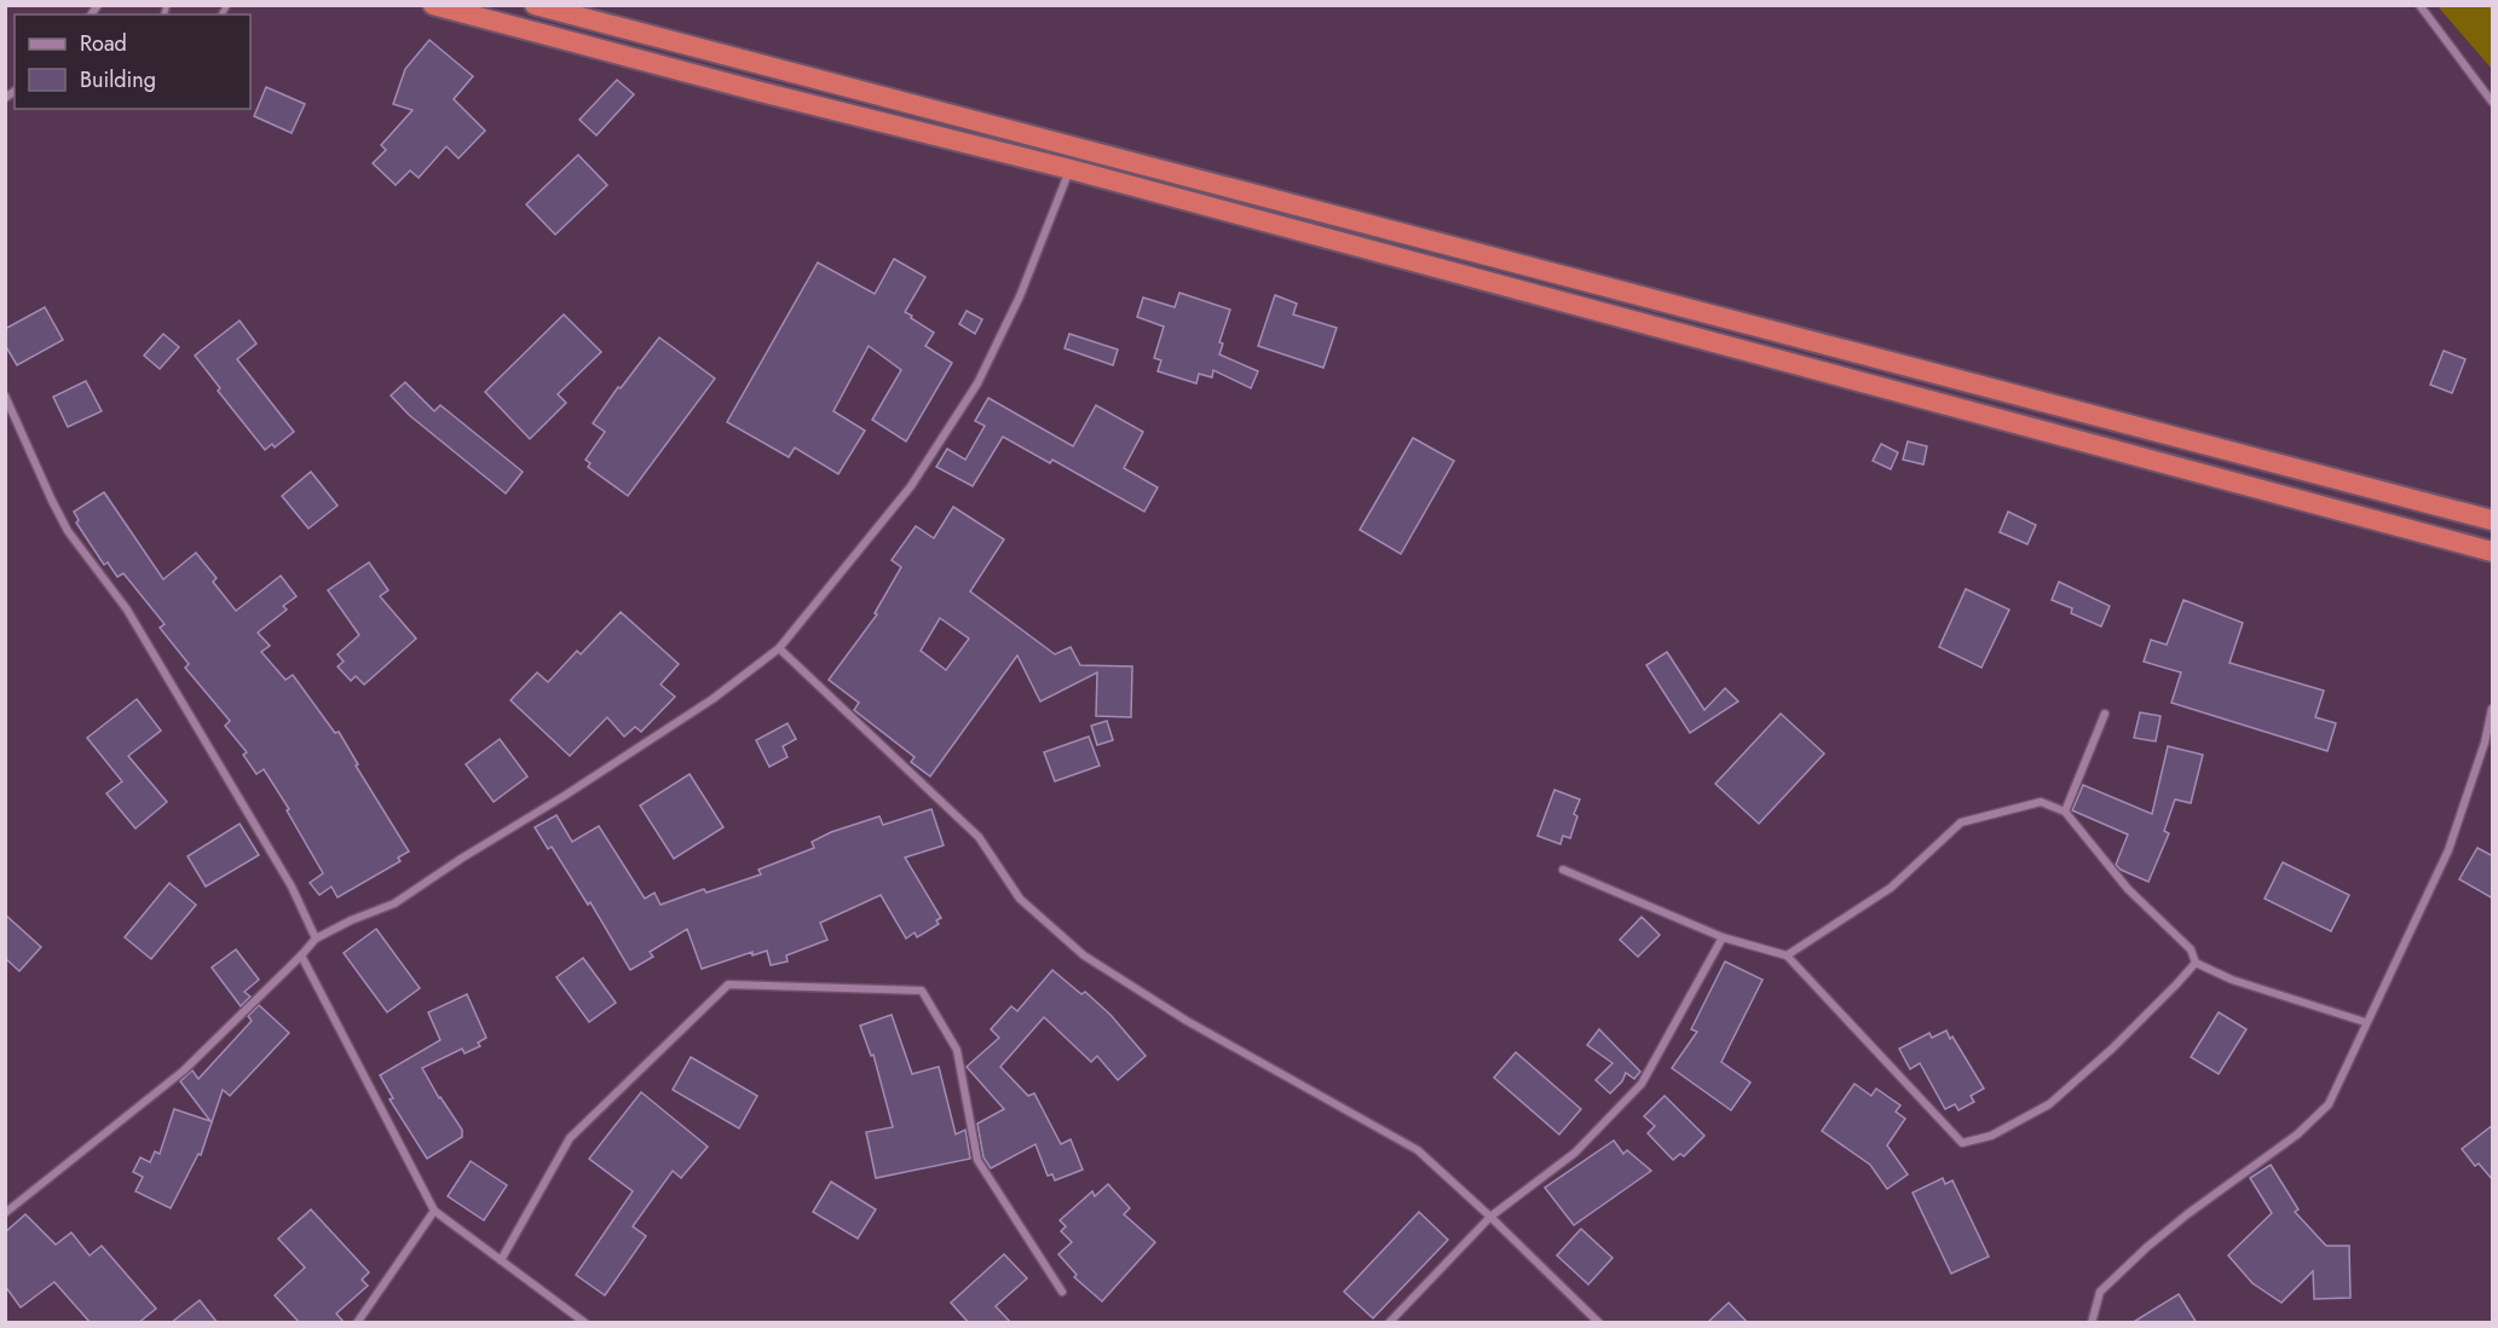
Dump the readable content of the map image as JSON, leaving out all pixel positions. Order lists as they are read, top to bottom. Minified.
{"legend":["Road","Building"]}
